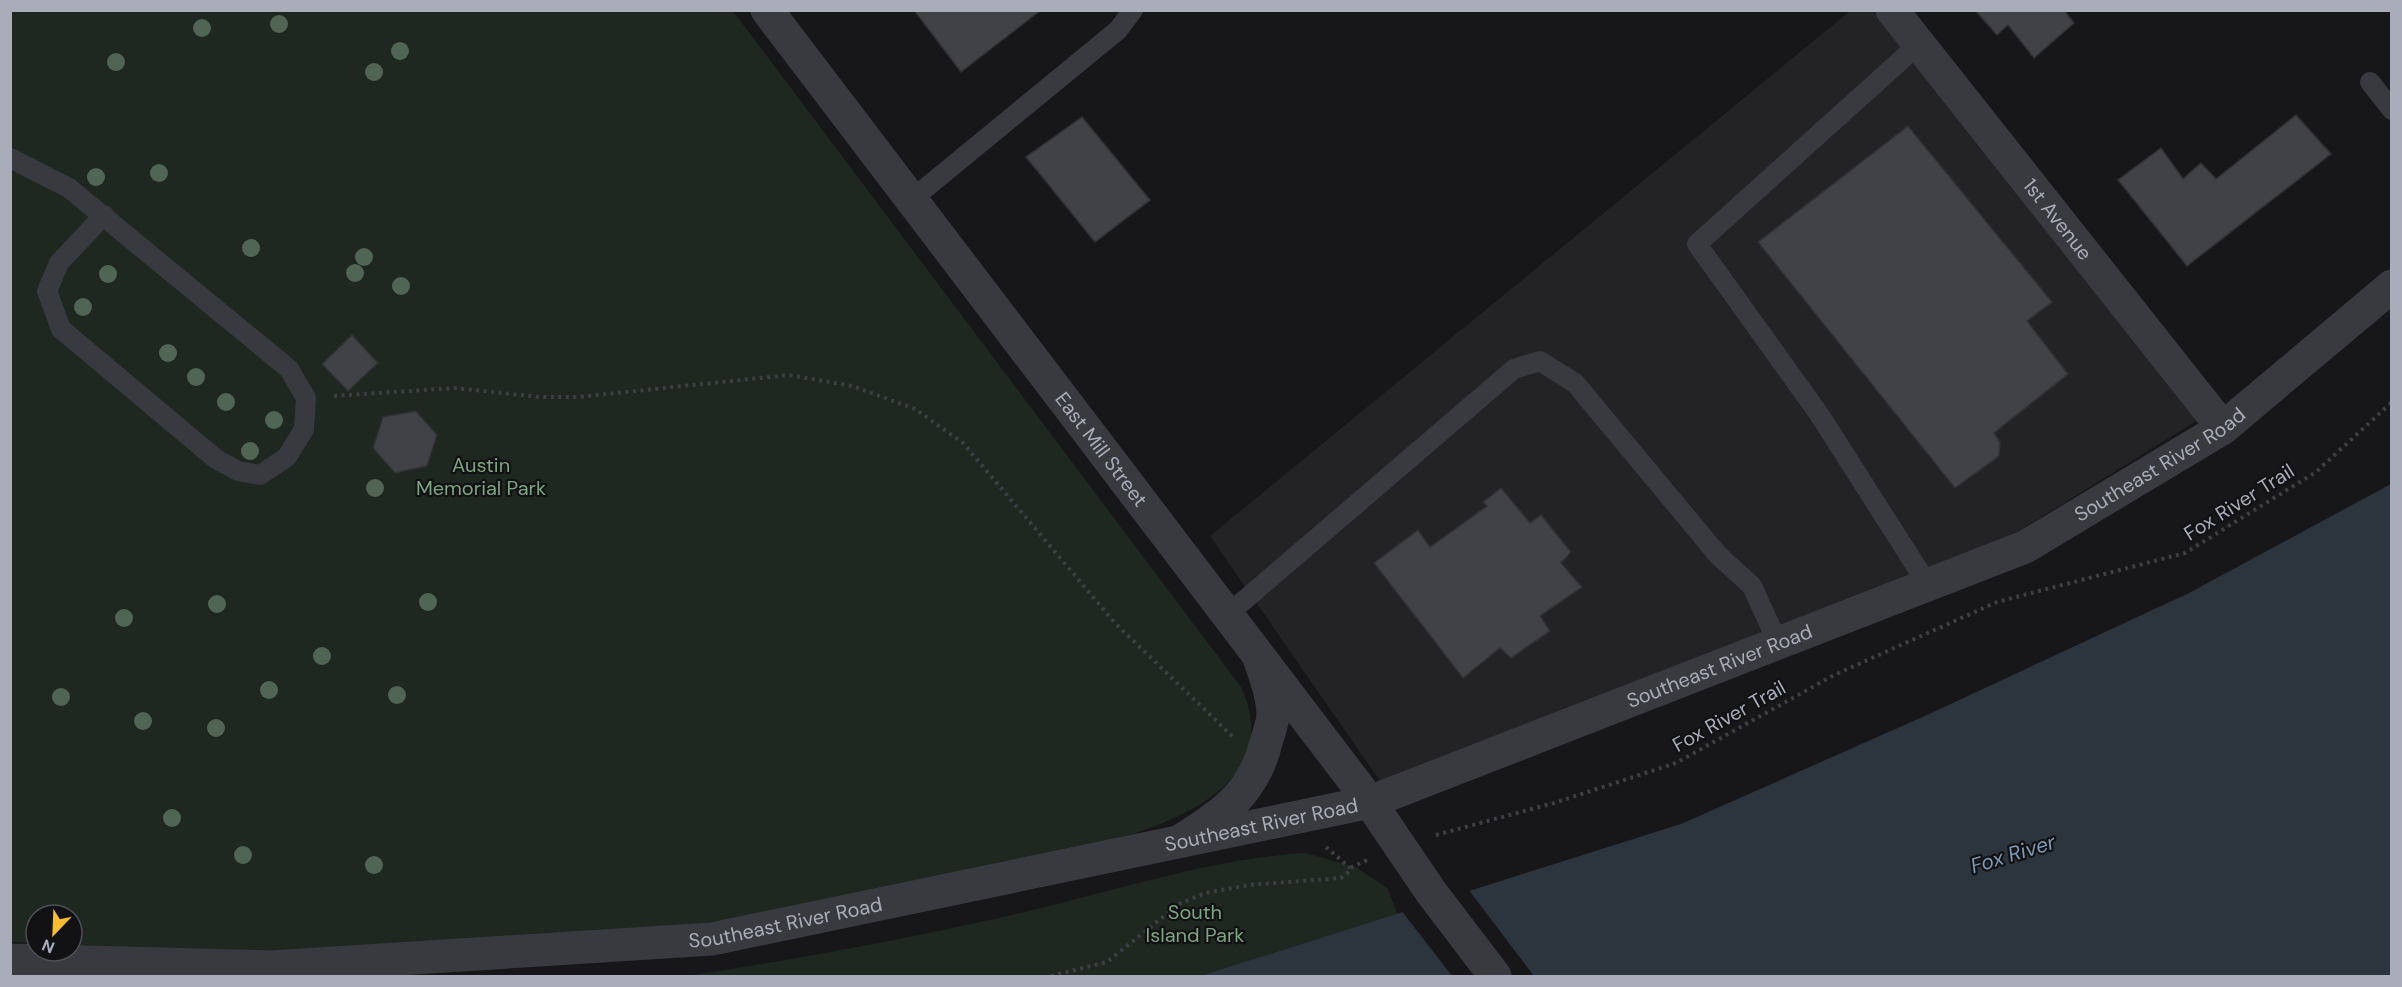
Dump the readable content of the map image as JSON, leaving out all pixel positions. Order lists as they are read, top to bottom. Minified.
{"streets":{"street":["1st Avenue","East Mill Street","Southeast River Road"],"path":["Fox River Trail"]},"crossings":[["1st Avenue","Southeast River Road"],["East Mill Street","Southeast River Road"],["East Mill Street","Fox River Trail"]],"water":["Fox River"],"parks":["Austin Memorial Park","South Island Park"],"north":"bottom left"}
